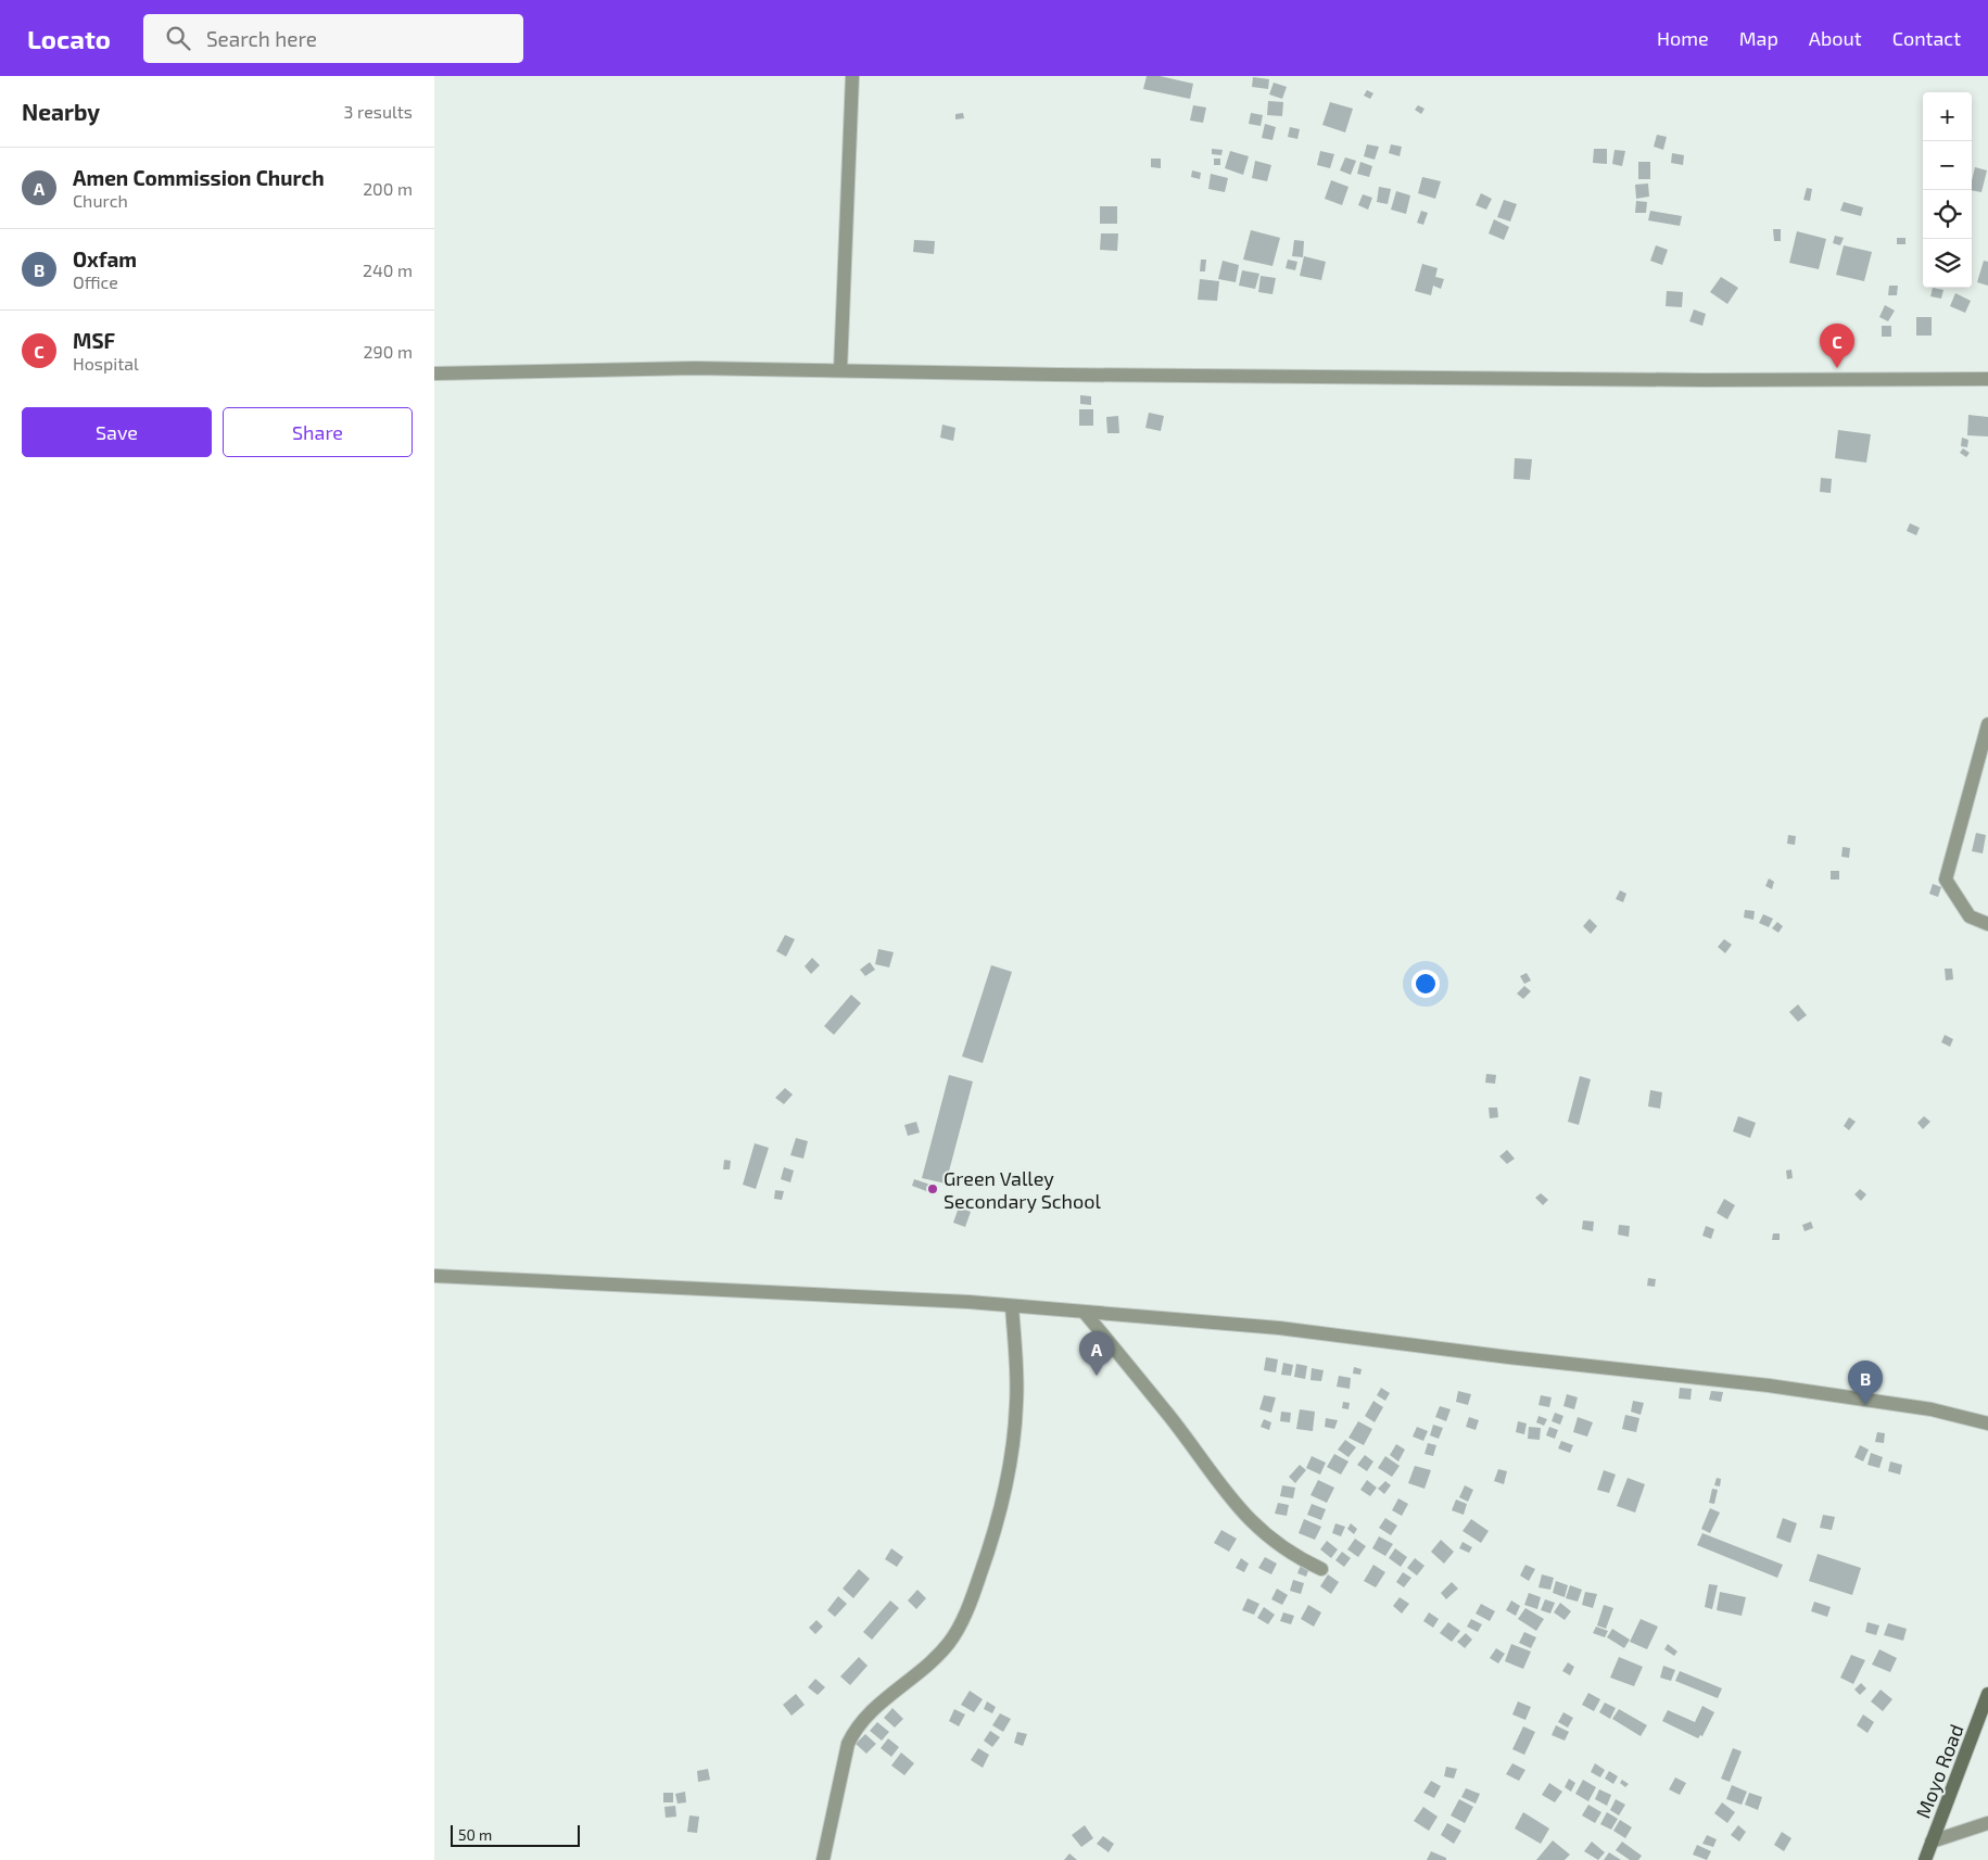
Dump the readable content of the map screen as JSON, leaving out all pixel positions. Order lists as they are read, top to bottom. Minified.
{"streets":{"main road":["Moyo Road"]},"places":["Green Valley Secondary School"],"scale_bar":"50 m","page":{"header":"Locato","search":"Search here","nav":["Home","Map","About","Contact"],"heading":["Nearby","3 results"],"map_buttons":["+","−"],"list":[{"mark":"A","name":"Amen Commission Church","note":"Church","value":"200 m"},{"mark":"B","name":"Oxfam","note":"Office","value":"240 m"},{"mark":"C","name":"MSF","note":"Hospital","value":"290 m"}],"pins":["C","A","B"],"buttons":["Save","Share"],"scale":"50 m"}}
